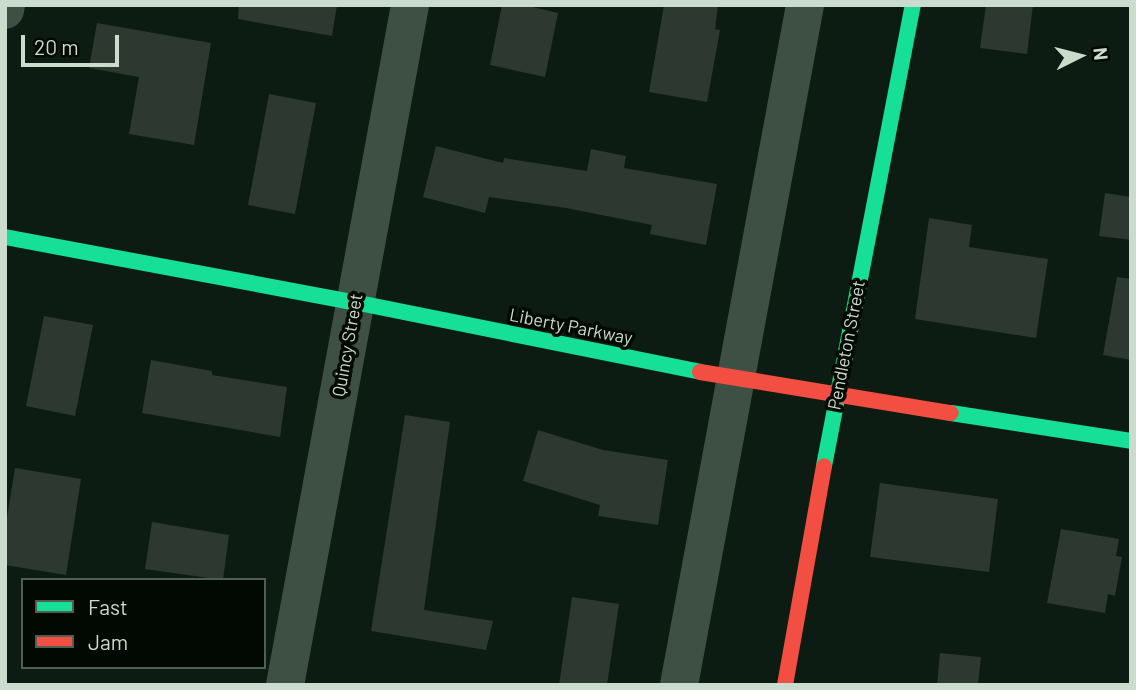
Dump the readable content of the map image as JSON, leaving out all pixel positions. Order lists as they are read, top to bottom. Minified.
{"streets":{"street":["Liberty Parkway","Quincy Street","Pendleton Street"]},"crossings":[["Liberty Parkway","Quincy Street"],["Liberty Parkway","Pendleton Street"]],"legend":["Fast","Jam"],"scale_bar":"20 m","north":"right"}
